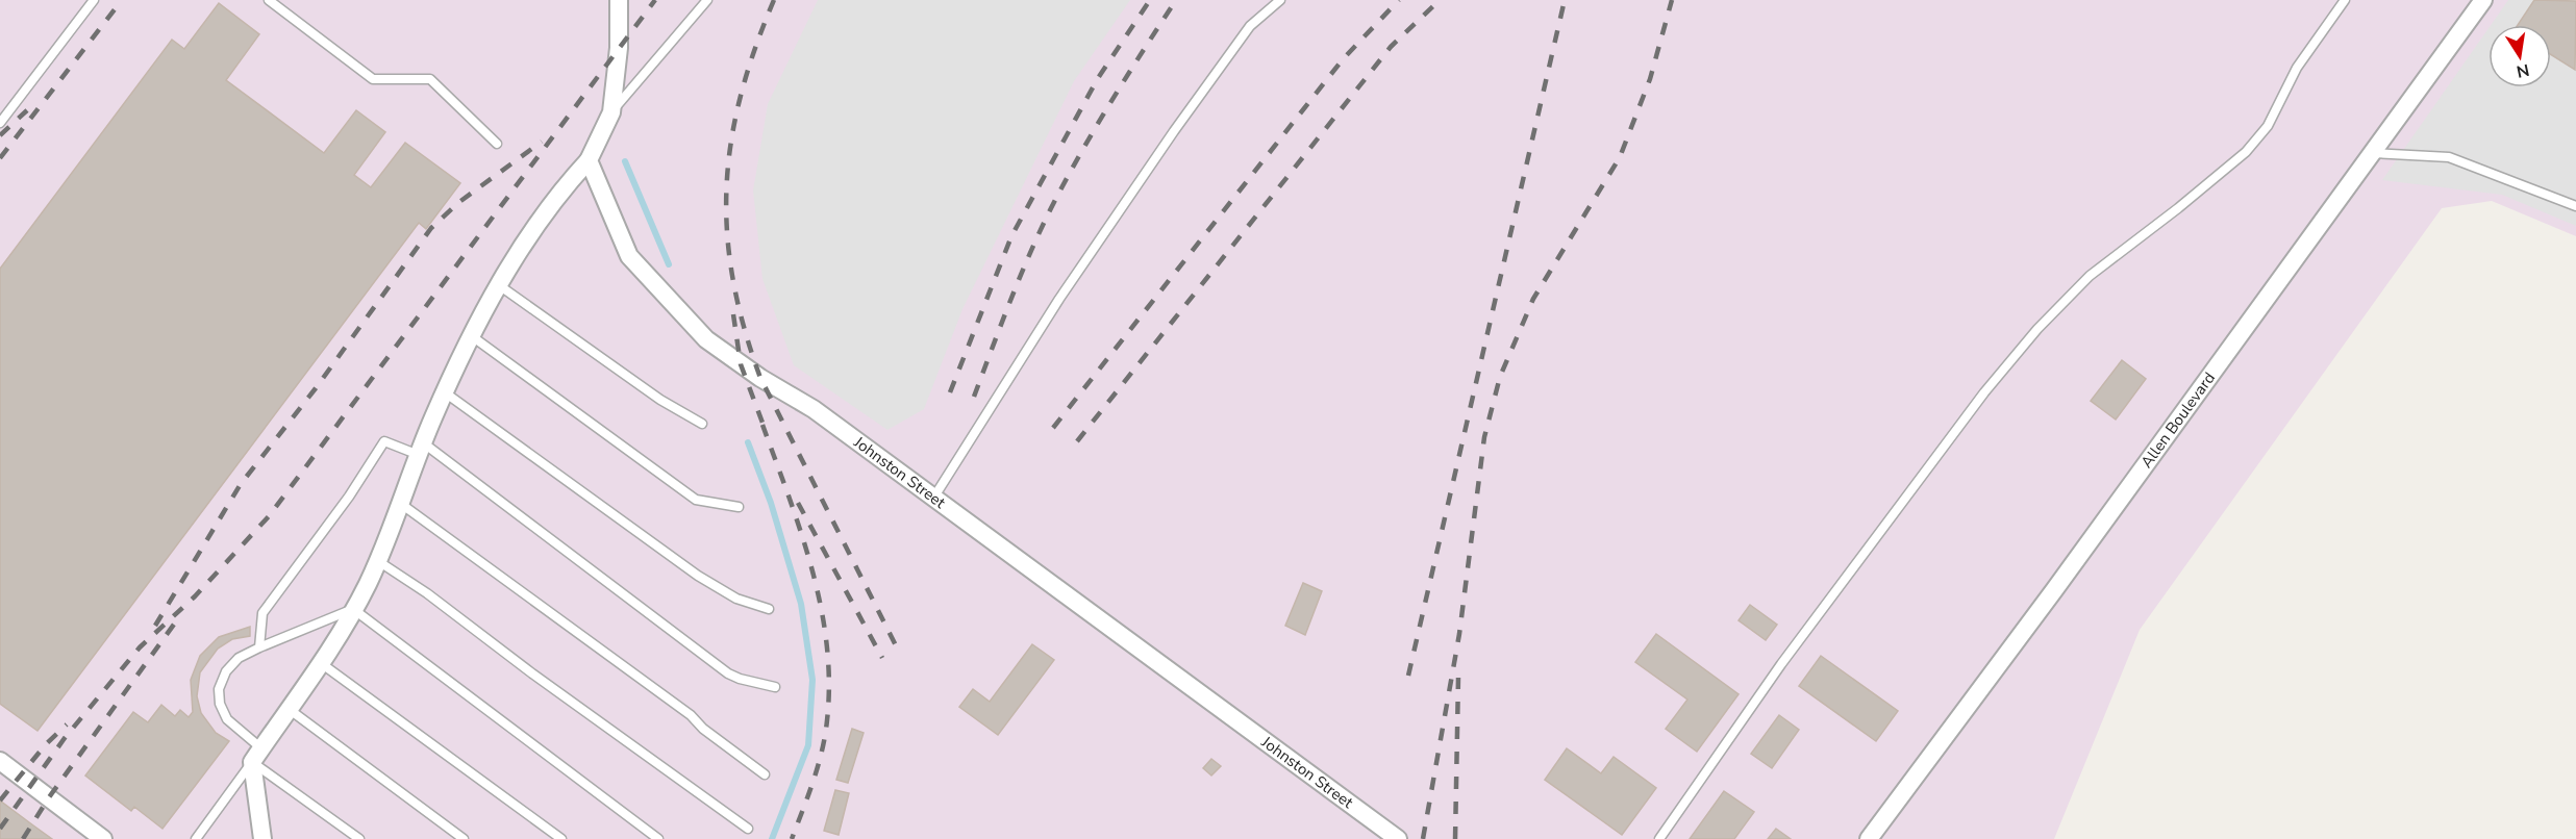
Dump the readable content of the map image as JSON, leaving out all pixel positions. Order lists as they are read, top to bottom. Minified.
{"streets":{"street":["Allen Boulevard","Johnston Street"]},"north":"bottom"}
